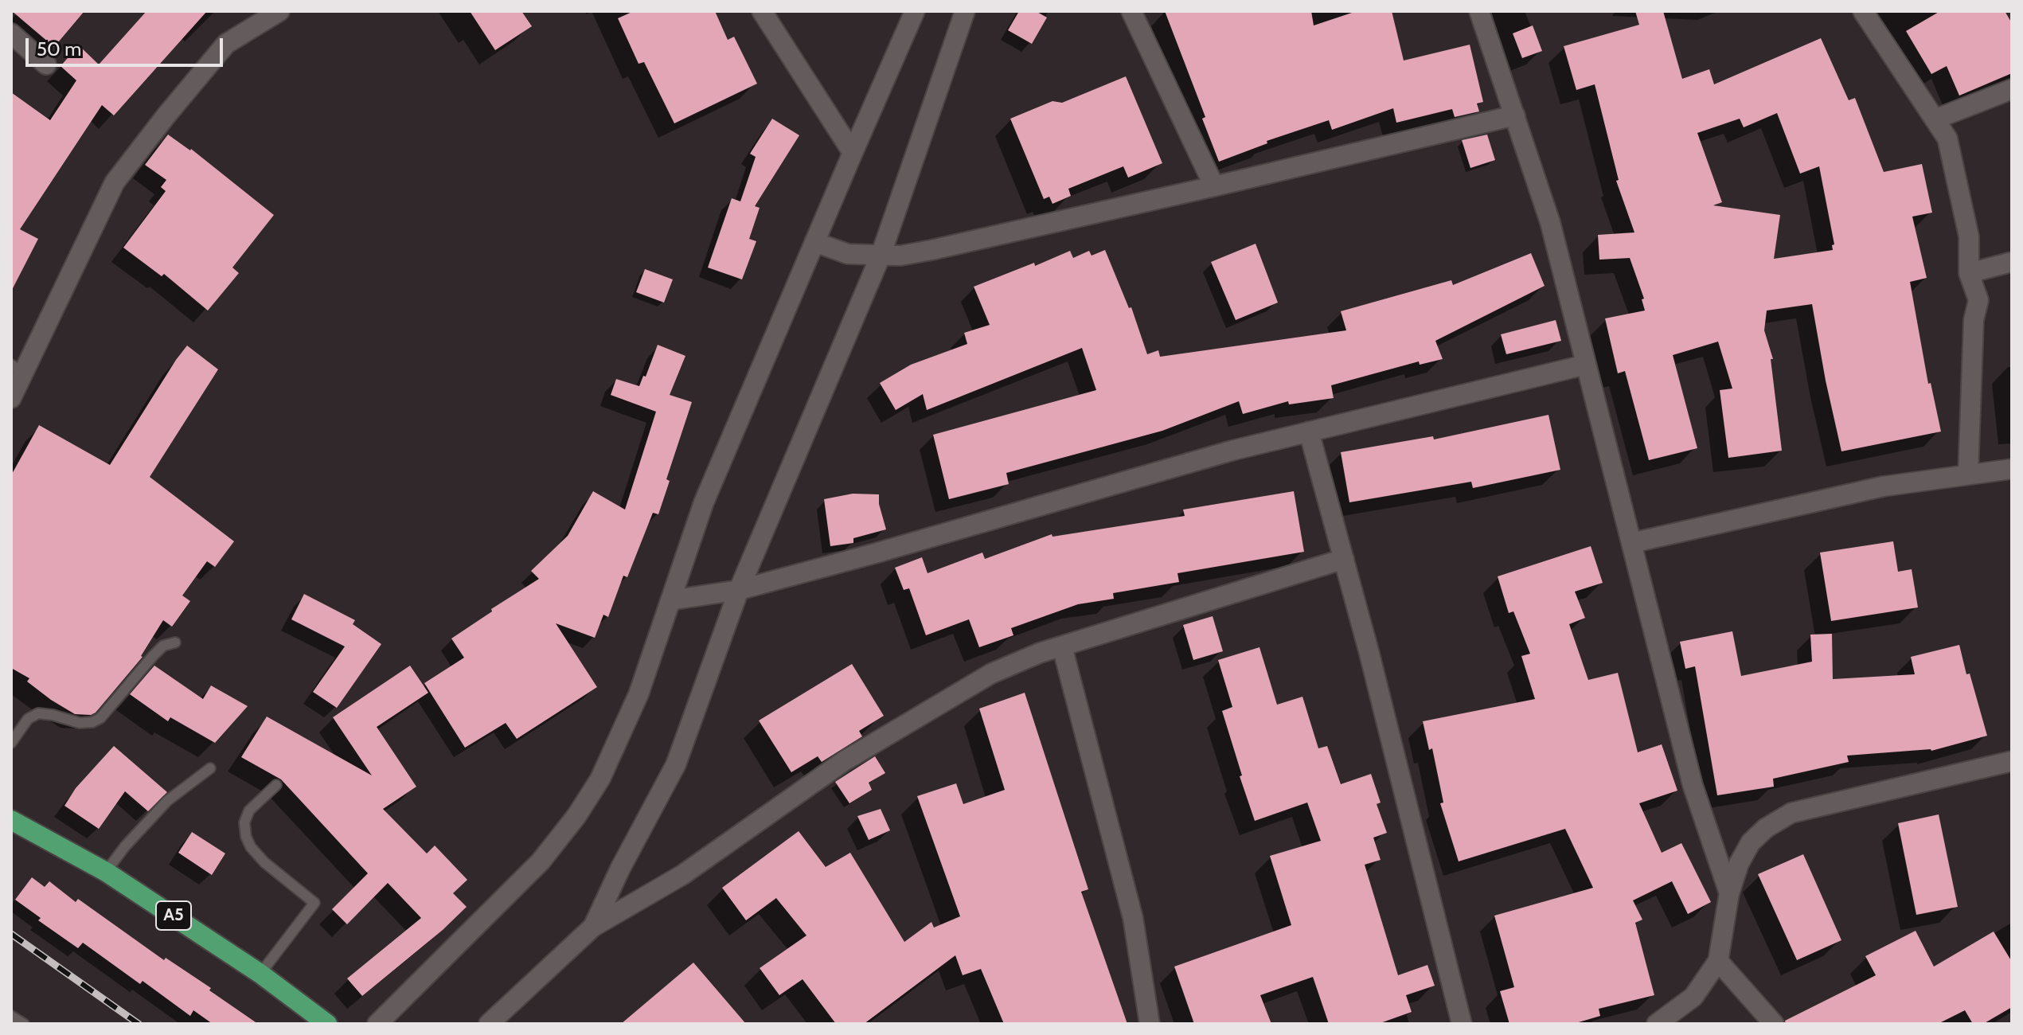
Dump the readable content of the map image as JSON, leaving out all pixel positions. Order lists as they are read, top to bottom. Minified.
{"streets":{"highway":["A5"]},"scale_bar":"50 m"}
